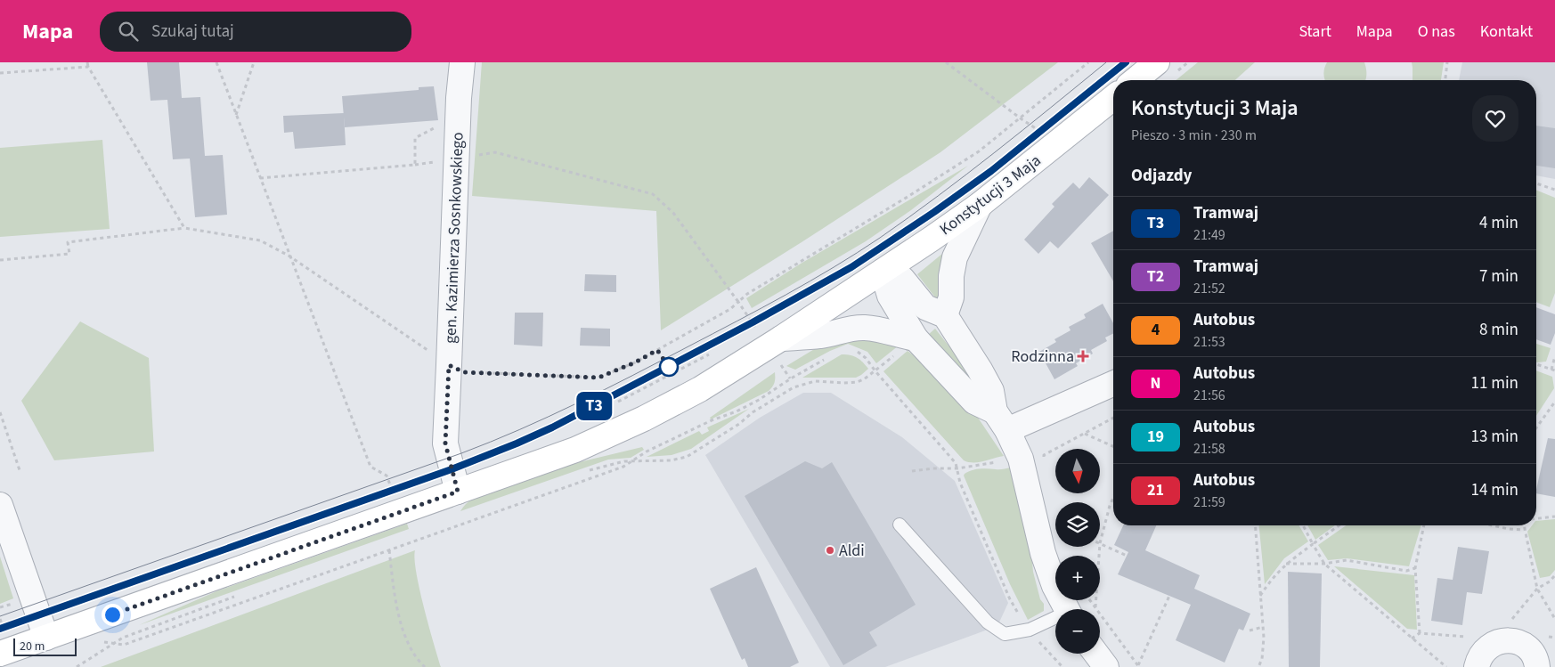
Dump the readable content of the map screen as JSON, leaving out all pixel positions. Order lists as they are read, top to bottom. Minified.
{"streets":{"street":["Konstytucji 3 Maja","gen. Kazimierza Sosnkowskiego"]},"crossings":[["Konstytucji 3 Maja","gen. Kazimierza Sosnkowskiego"]],"places":{"health":["Rodzinna"],"other":["Aldi"]},"lines":["tram line T3"],"scale_bar":"20 m","north":"bottom","page":{"header":"Mapa","search":"Szukaj tutaj","nav":["Start","Mapa","O nas","Kontakt"],"on_map":"T3","heading":[["Konstytucji 3 Maja","Pieszo · 3 min · 230 m"],"Odjazdy"],"list":[{"mark":"T3","name":"Tramwaj","note":"21:49","value":"4 min"},{"mark":"T2","name":"Tramwaj","note":"21:52","value":"7 min"},{"mark":"4","name":"Autobus","note":"21:53","value":"8 min"},{"mark":"N","name":"Autobus","note":"21:56","value":"11 min"},{"mark":"19","name":"Autobus","note":"21:58","value":"13 min"},{"mark":"21","name":"Autobus","note":"21:59","value":"14 min"}],"map_buttons":["+","−"],"scale":"20 m"}}
